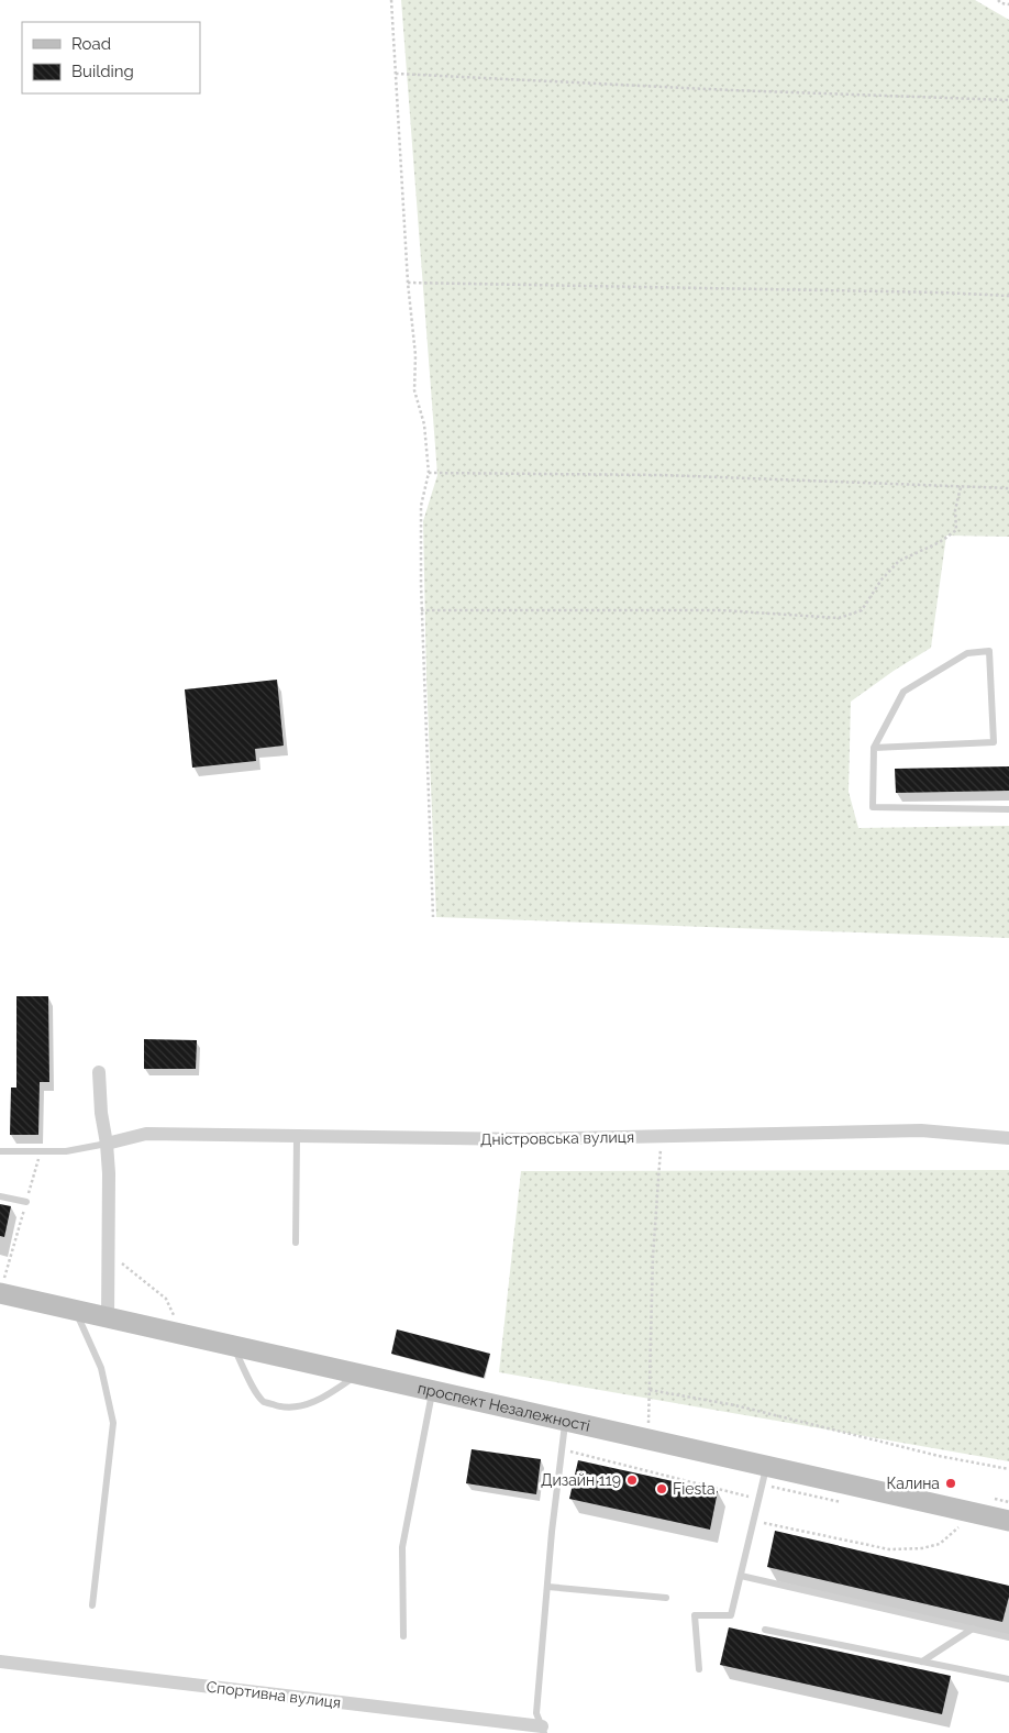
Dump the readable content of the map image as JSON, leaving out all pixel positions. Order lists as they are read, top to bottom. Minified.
{"streets":{"main road":["проспект Незалежності"],"street":["Дністровська вулиця","Спортивна вулиця"]},"places":["Дизайн 119","Калина","Fiesta"],"legend":["Road","Building"]}
